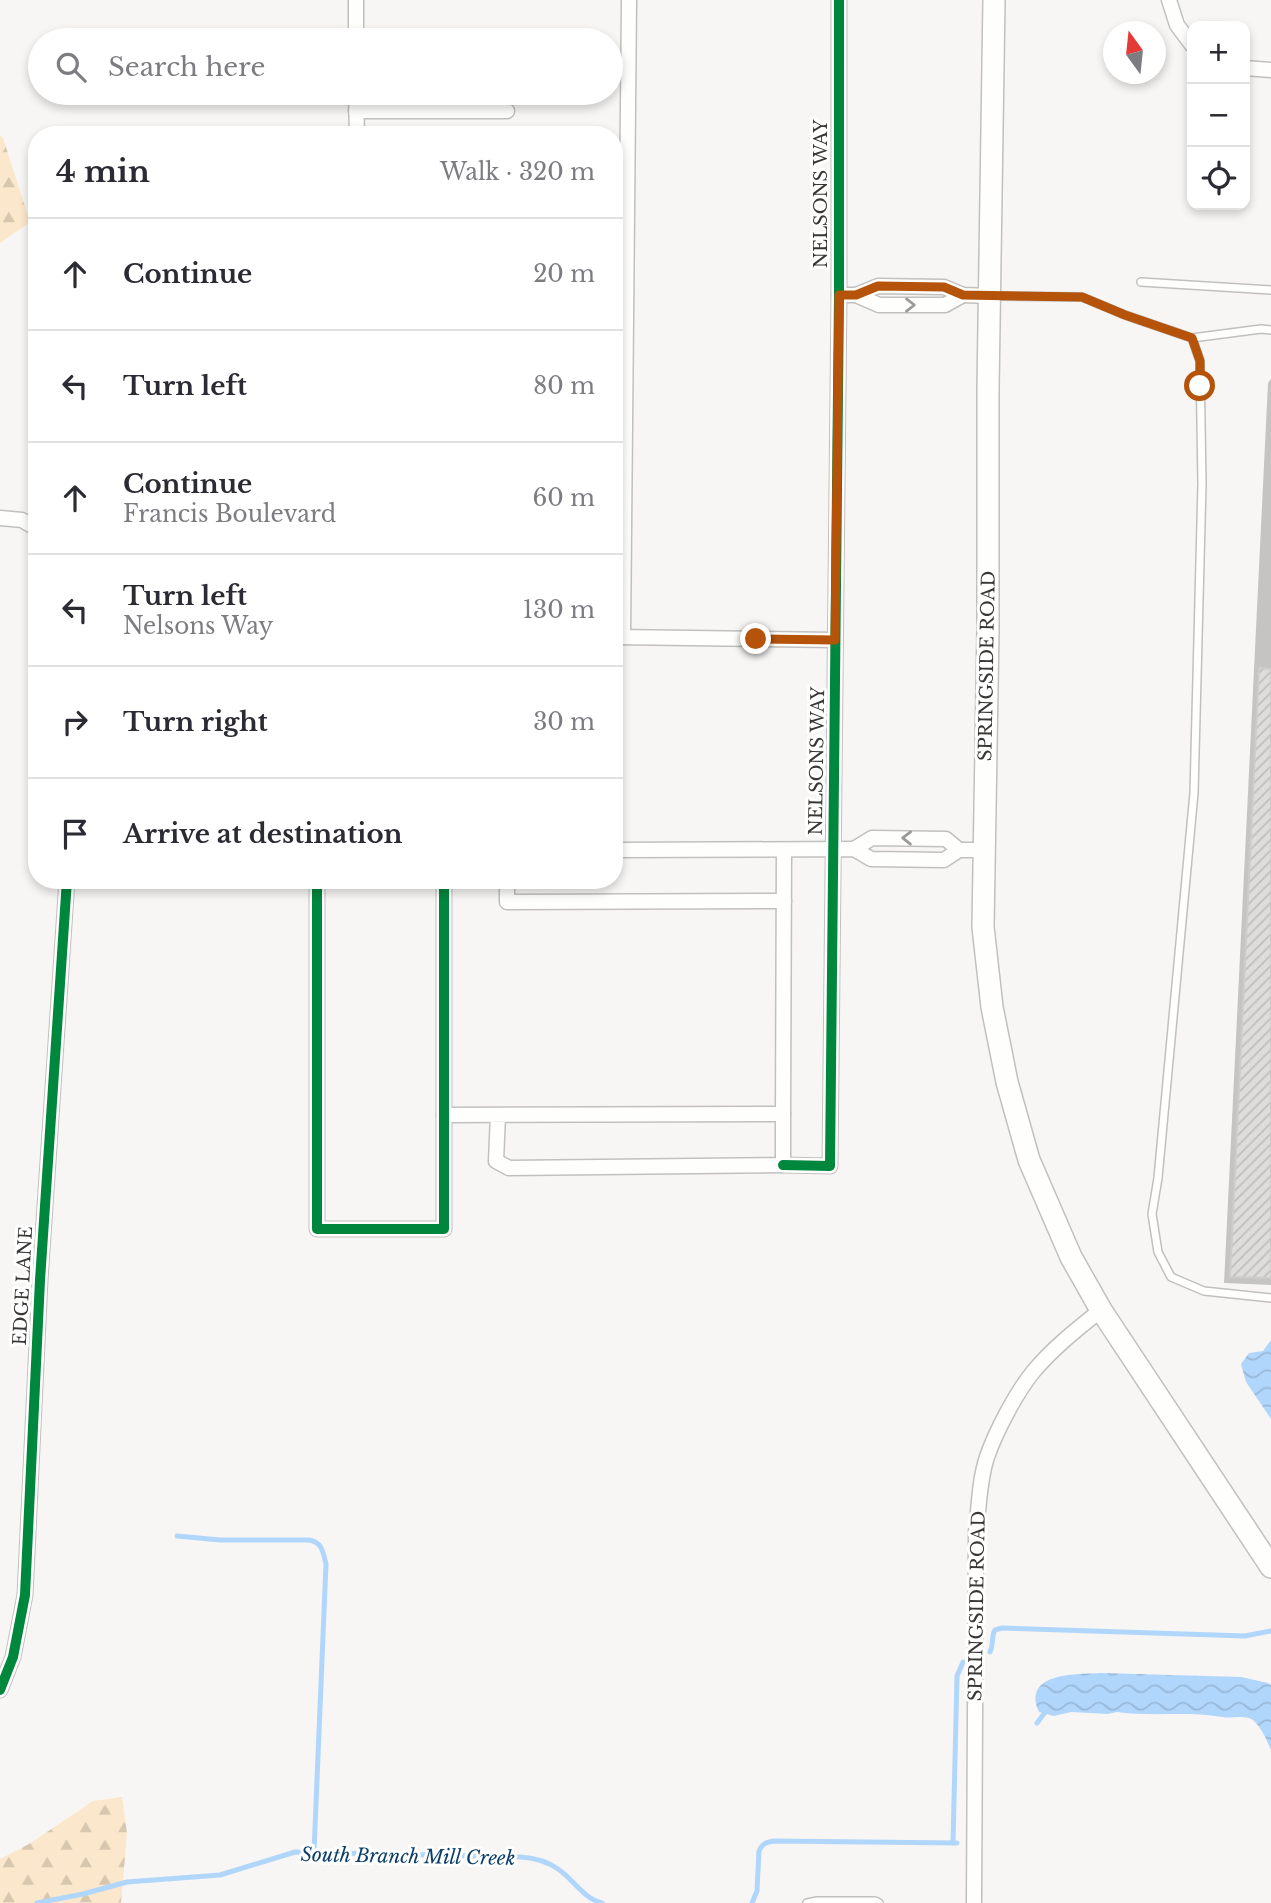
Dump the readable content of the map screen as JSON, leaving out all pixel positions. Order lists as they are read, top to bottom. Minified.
{"streets":{"main road":["SPRINGSIDE ROAD"],"street":["NELSONS WAY","EDGE LANE"]},"water":["South Branch Mill Creek"],"north":"top","page":{"map_buttons":["+","−"],"search":"Search here","heading":["4 min","Walk · 320 m"],"list":[["Continue","20 m"],["Turn left","80 m"],["Continue","Francis Boulevard","60 m"],["Turn left","Nelsons Way","130 m"],["Turn right","30 m"],"Arrive at destination"]}}
